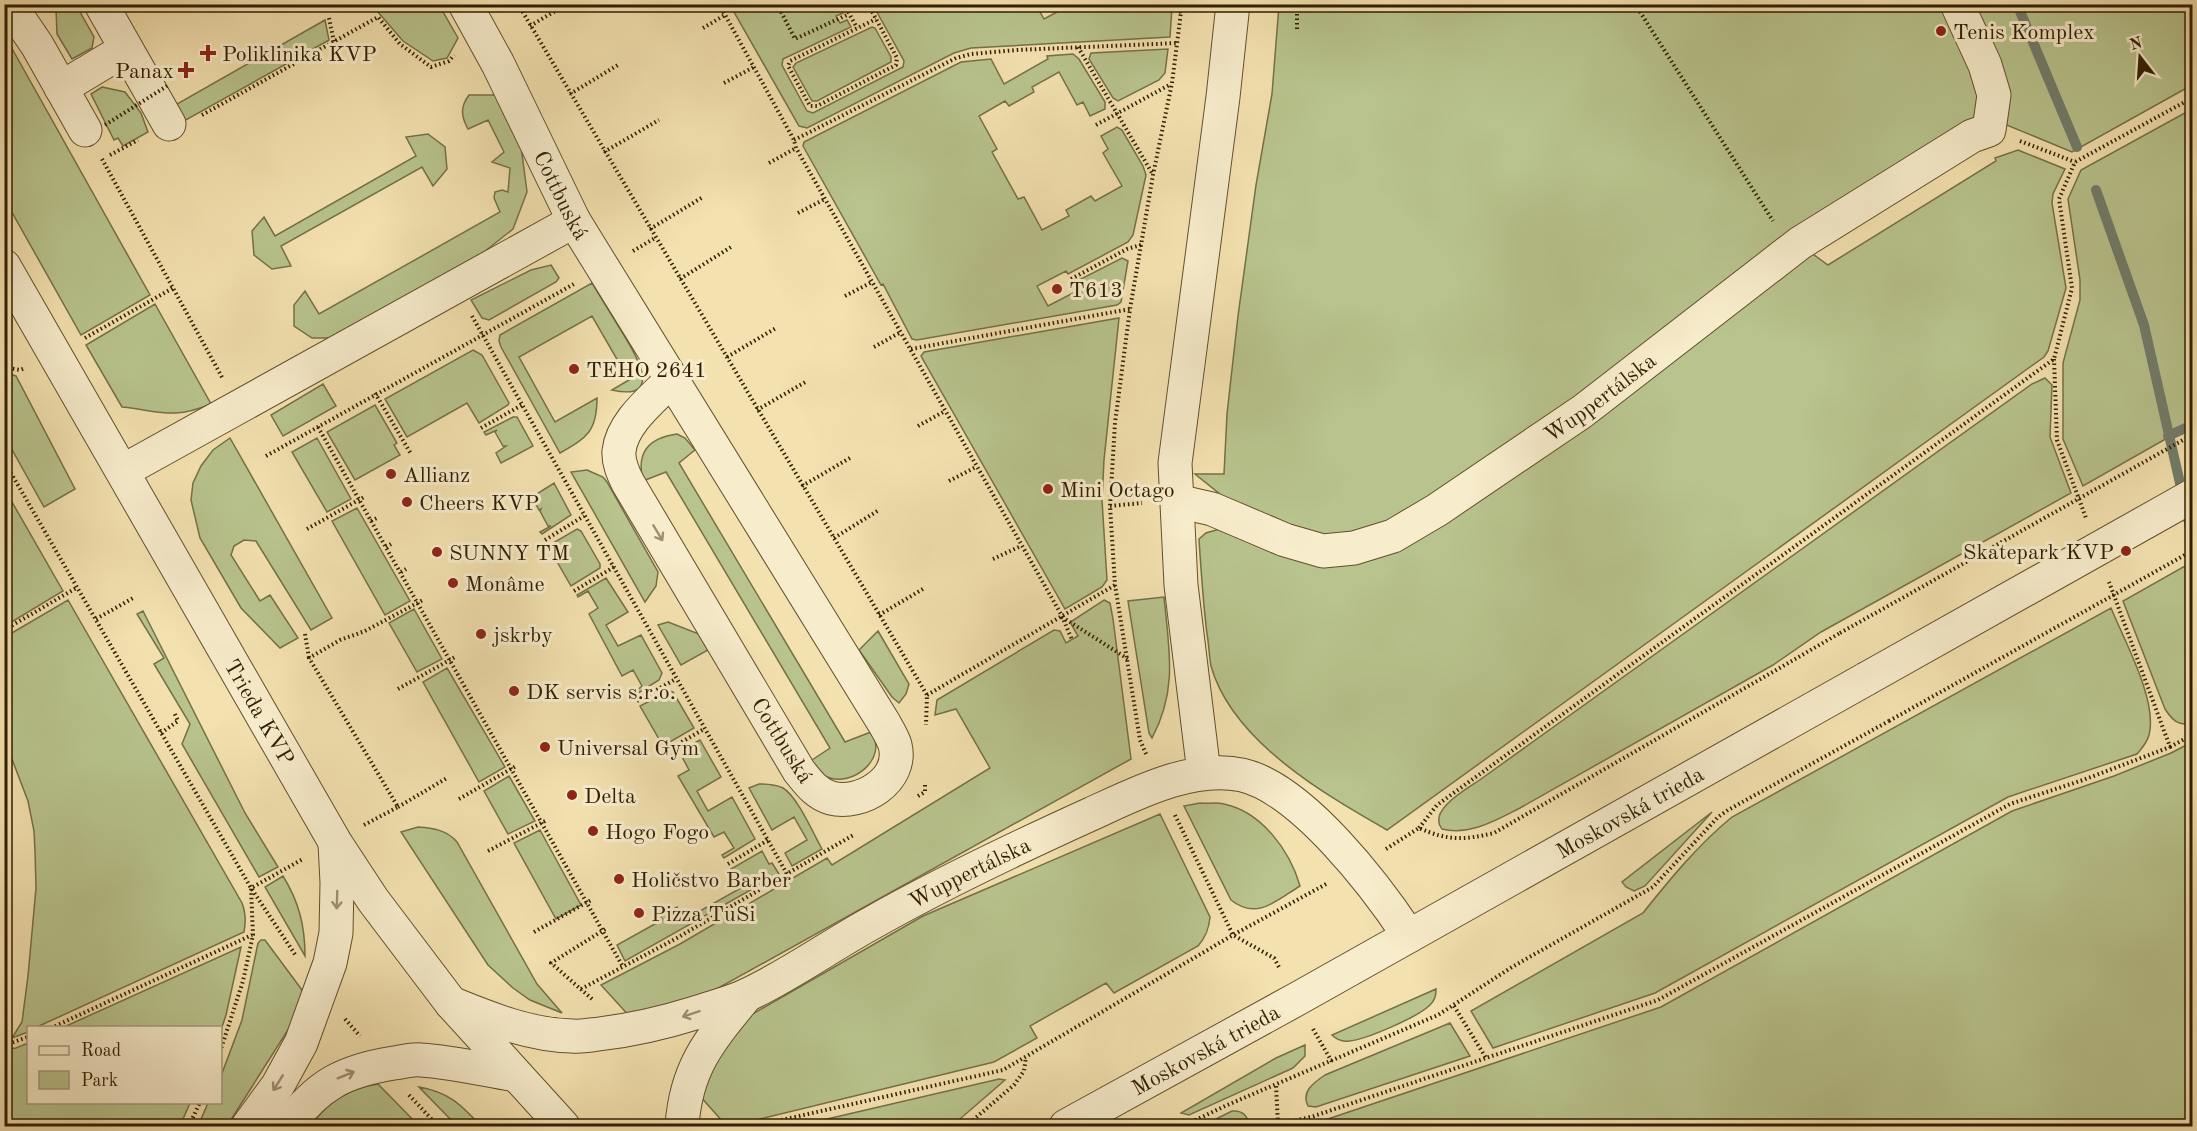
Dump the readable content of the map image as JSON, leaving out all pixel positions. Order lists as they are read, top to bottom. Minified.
{"streets":{"street":["Cottbuská","Wuppertálska","Trieda KVP","Moskovská trieda"]},"crossings":[["Wuppertálska","Moskovská trieda"]],"places":{"other":["Tenis Komplex","T613","TEHO 2641","Allianz","Mini Octago","Cheers KVP","Skatepark KVP","SUNNY TM","Monâme","jskrby","DK servis s.r.o.","Universal Gym","Delta","Hogo Fogo","Holičstvo Barber","Pizza TuSi"],"health":["Poliklinika KVP","Panax"]},"legend":["Road","Park"],"north":"top"}
